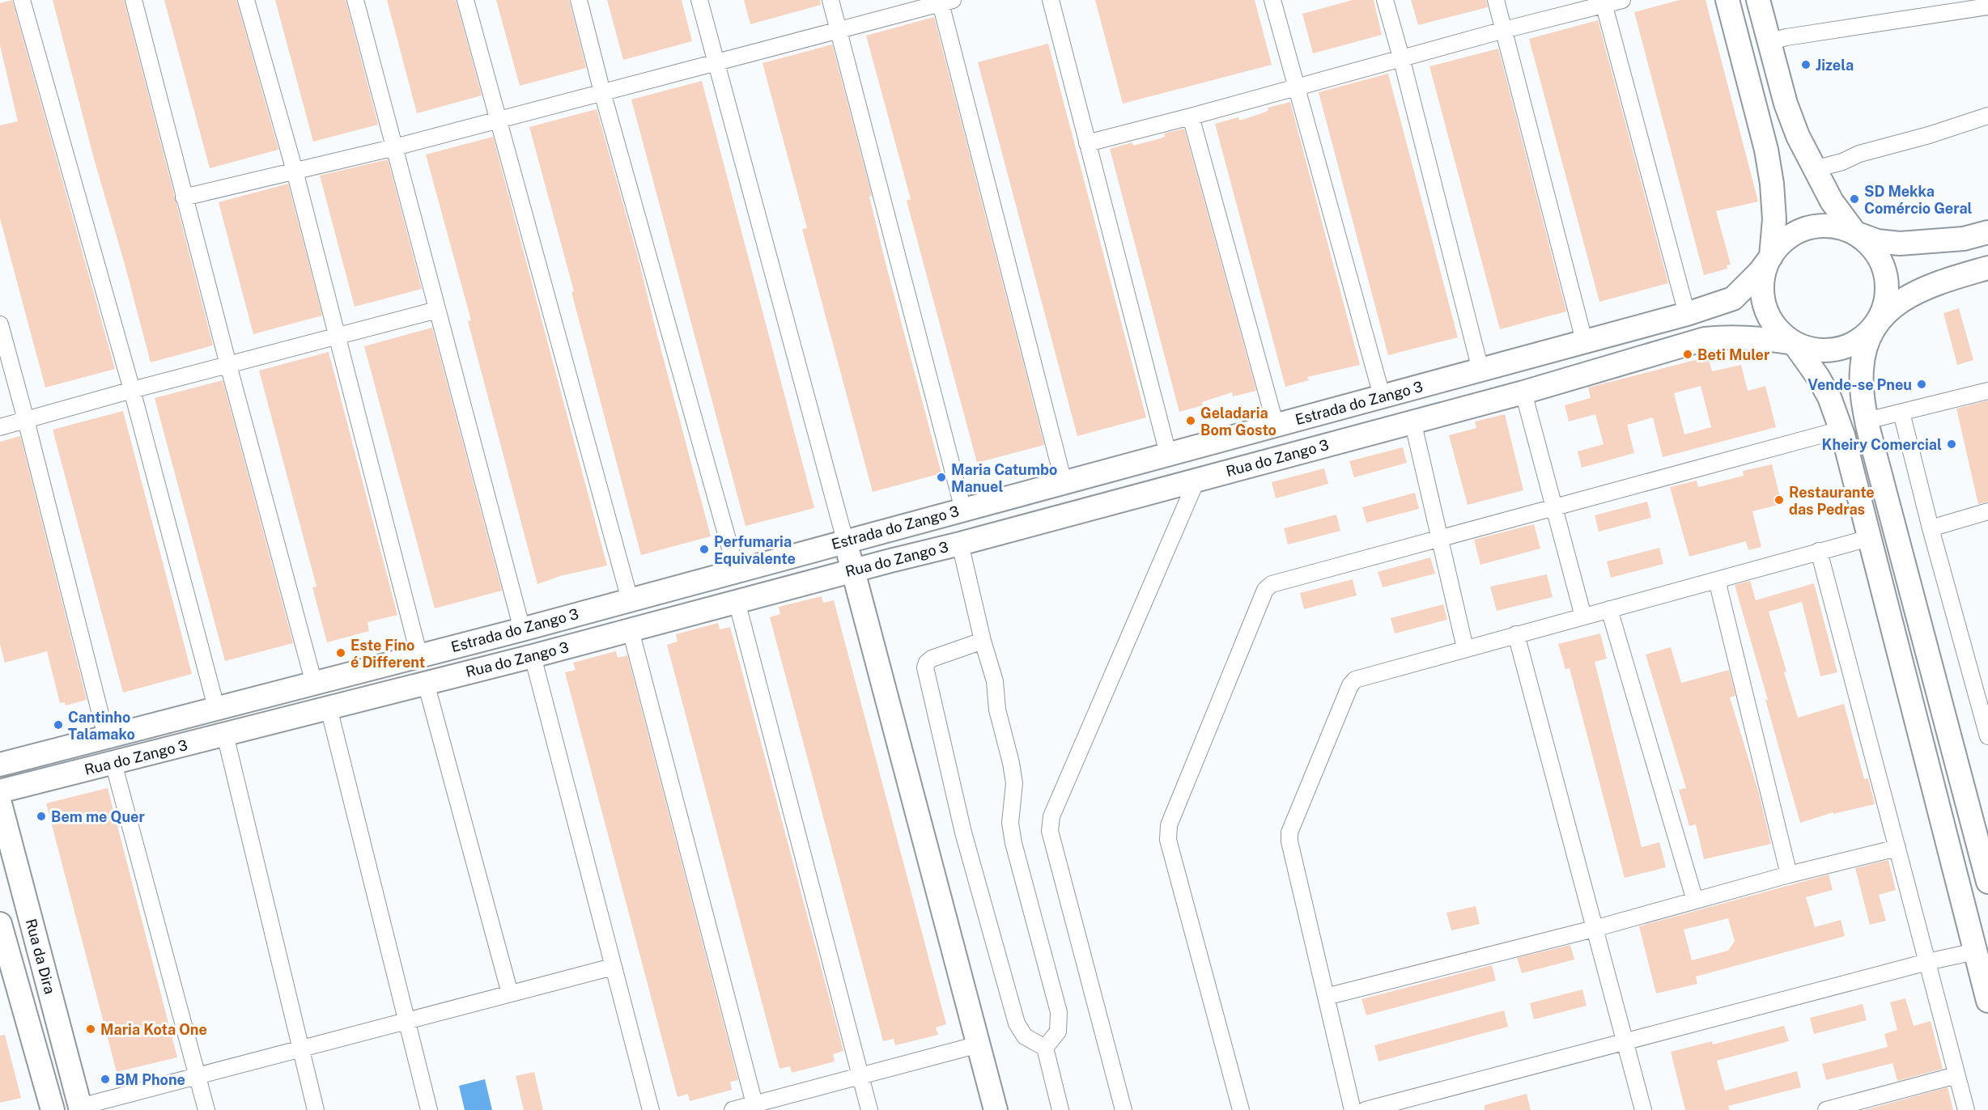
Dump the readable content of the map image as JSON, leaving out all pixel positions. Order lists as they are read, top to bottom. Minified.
{"streets":{"street":["Estrada do Zango 3","Rua do Zango 3","Rua da Dira"]},"crossings":[["Estrada do Zango 3","Rua do Zango 3"]],"places":["Jizela","SD Mekka Comércio Geral","Beti Muler","Vende-se Pneu","Geladaria Bom Gosto","Kheiry Comercial","Maria Catumbo Manuel","Restaurante das Pedras","Perfumaria Equivalente","Este Fino é Different","Cantinho Talamako","Bem me Quer","Maria Kota One","BM Phone"]}
